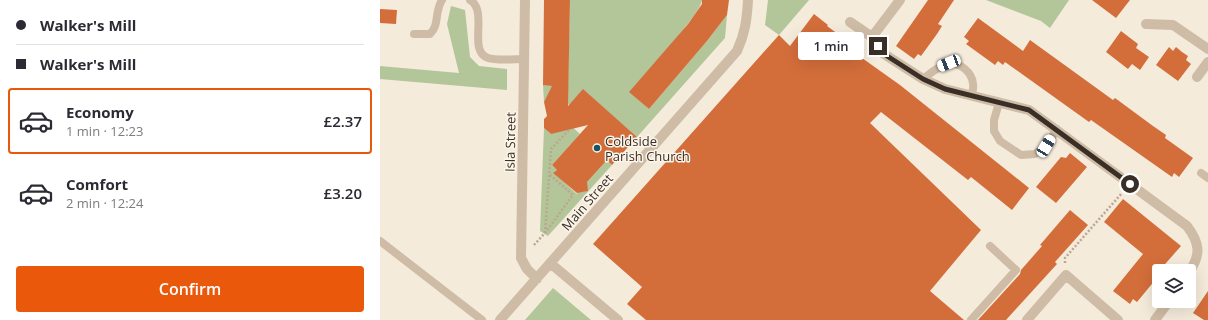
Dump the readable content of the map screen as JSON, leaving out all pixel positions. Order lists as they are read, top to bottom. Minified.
{"streets":{"street":["Isla Street","Main Street"]},"places":["Coldside Parish Church"],"page":{"banner":["Walker's Mill","Walker's Mill"],"bubble":"1 min","list":[{"name":"Economy","note":"1 min · 12:23","value":"£2.37"},{"name":"Comfort","note":"2 min · 12:24","value":"£3.20"}],"buttons":"Confirm"}}
